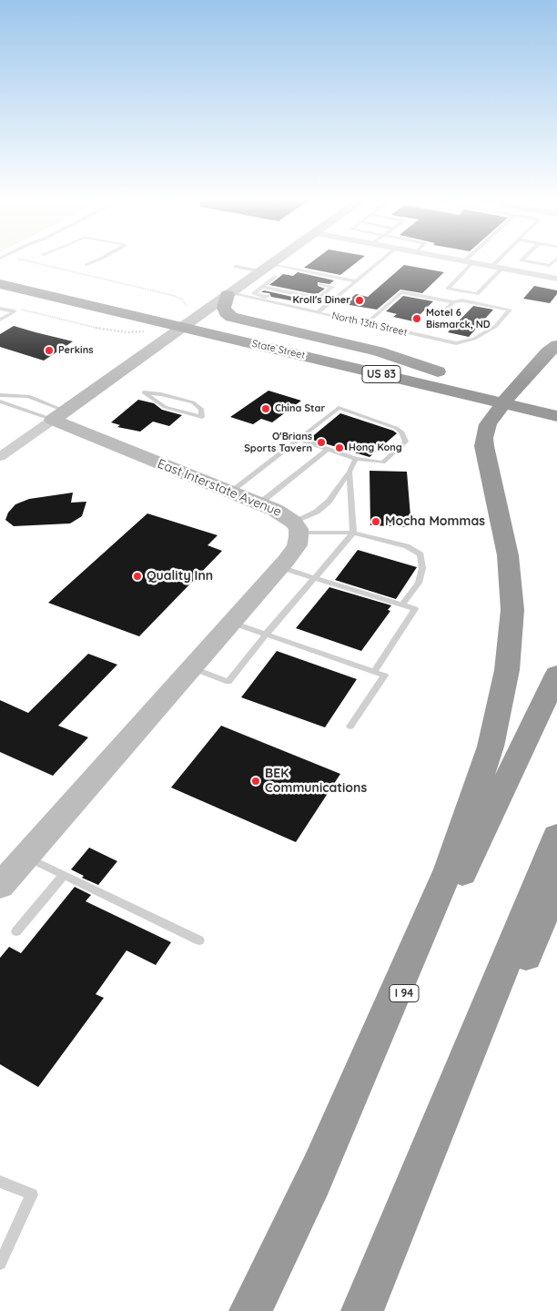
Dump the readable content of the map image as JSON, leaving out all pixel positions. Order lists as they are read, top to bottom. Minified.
{"streets":{"highway":["State Street","US 83","I 94"],"street":["East Interstate Avenue"],"lane":["North 13th Street"]},"places":["Kroll's Diner","Motel 6 Bismarck, ND","Perkins","China Star","O'Brians Sports Tavern","Hong Kong","Mocha Mommas","Quality Inn","BEK Communications"]}
